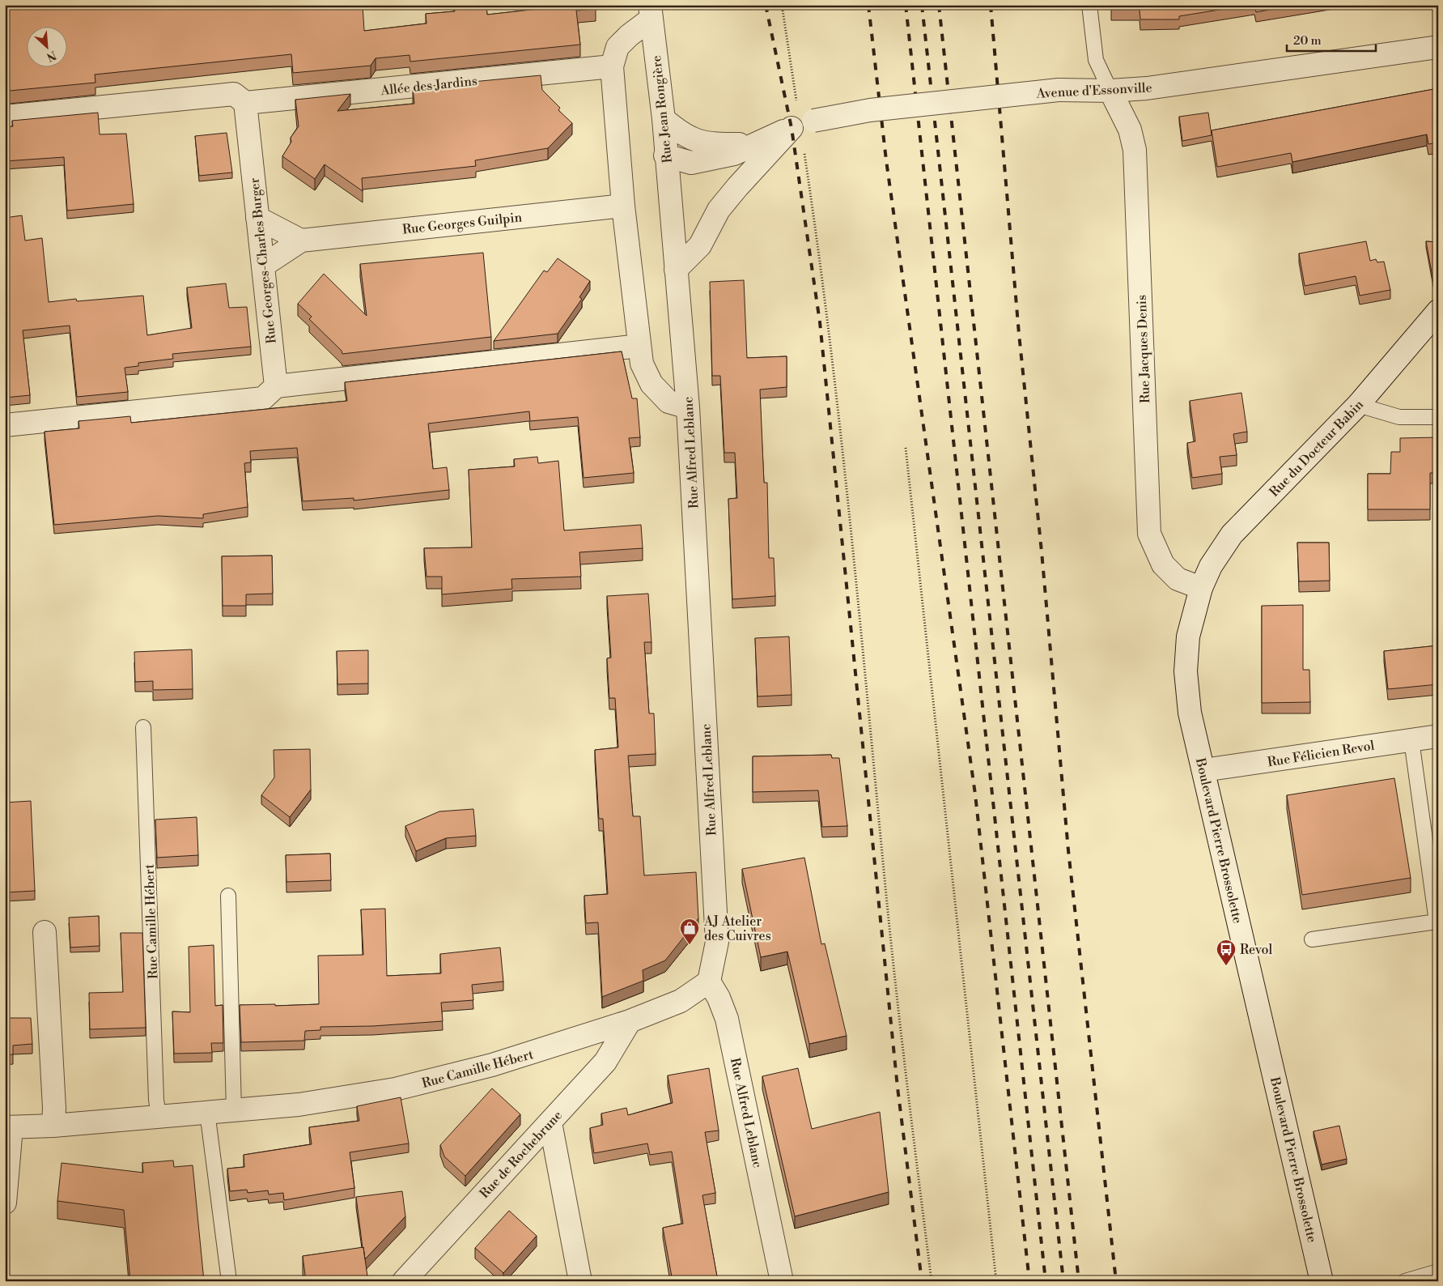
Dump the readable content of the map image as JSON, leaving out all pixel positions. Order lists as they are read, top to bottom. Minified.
{"streets":{"street":["Allée des Jardins","Avenue d'Essonville","Rue Jean Rongière","Rue Georges Guilpin","Rue Georges-Charles Burger","Rue Jacques Denis","Rue du Docteur Babin","Rue Alfred Leblanc","Rue Félicien Revol","Boulevard Pierre Brossolette","Rue Camille Hébert","Rue de Rochebrune"]},"crossings":[["Allée des Jardins","Rue Georges-Charles Burger"],["Avenue d'Essonville","Rue Jean Rongière"],["Avenue d'Essonville","Rue Jacques Denis"],["Rue Jean Rongière","Rue Alfred Leblanc"],["Rue Georges Guilpin","Rue Georges-Charles Burger"],["Rue Jacques Denis","Rue du Docteur Babin"],["Rue Jacques Denis","Boulevard Pierre Brossolette"],["Rue du Docteur Babin","Boulevard Pierre Brossolette"],["Rue Alfred Leblanc","Rue Camille Hébert"],["Rue Félicien Revol","Boulevard Pierre Brossolette"],["Rue Camille Hébert","Rue de Rochebrune"]],"places":{"shop":["AJ Atelier des Cuivres"],"bus stop":["Revol"]},"scale_bar":"20 m","north":"bottom right"}
